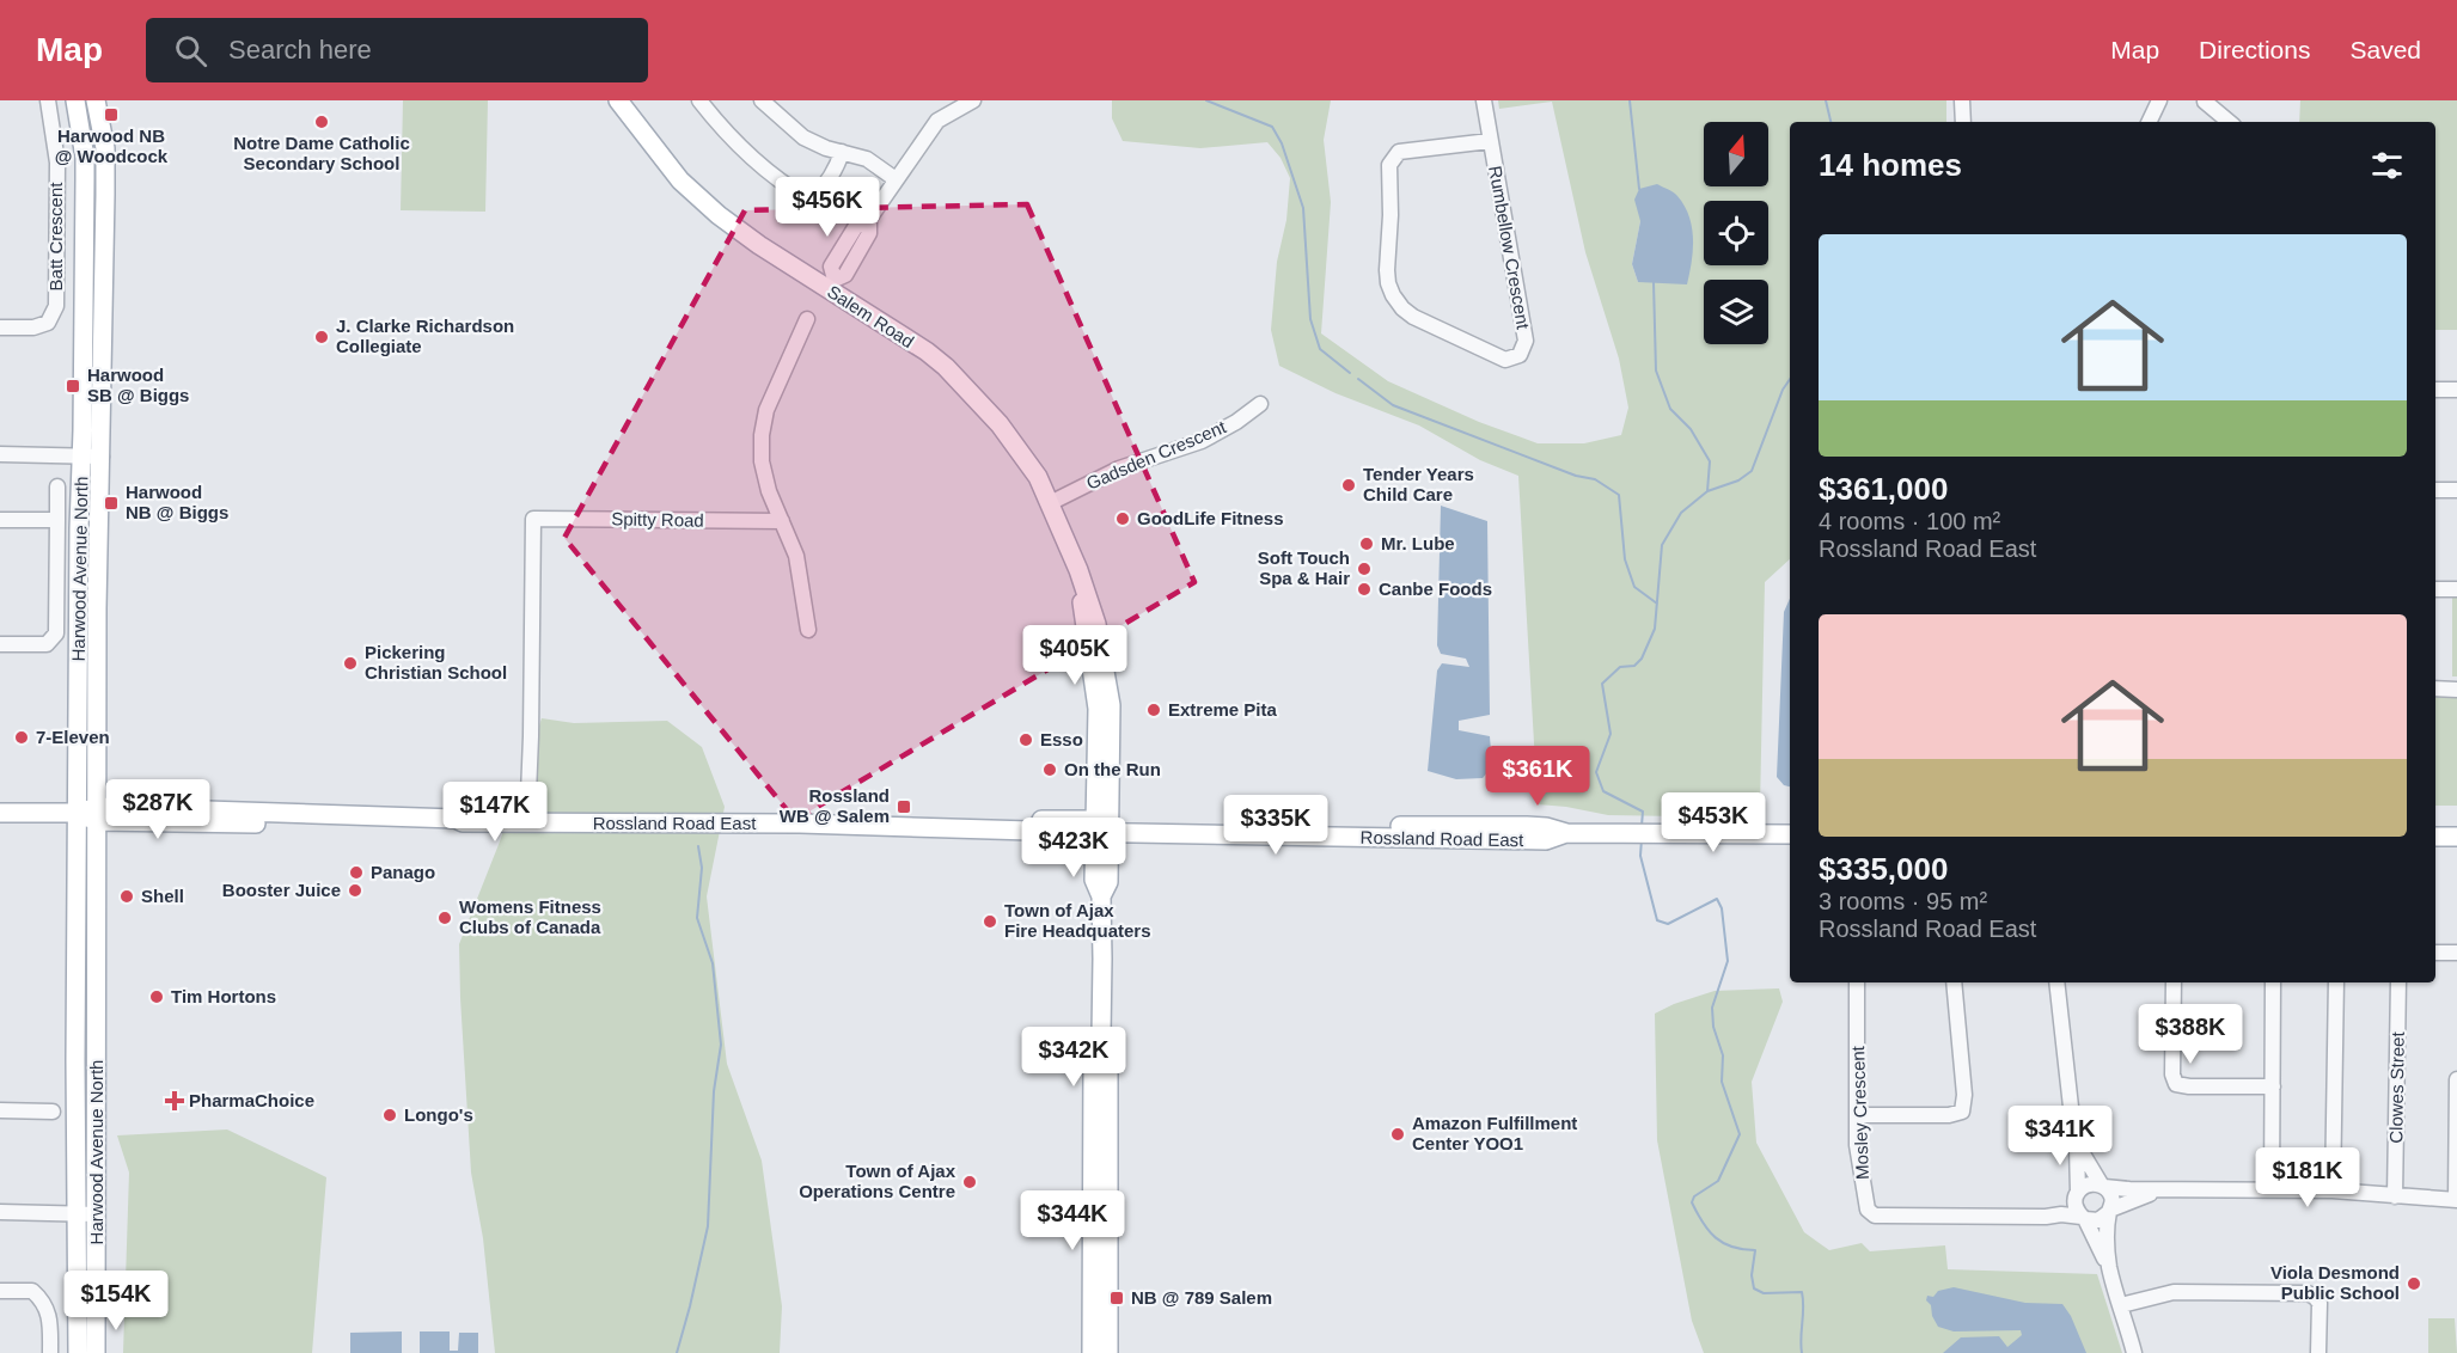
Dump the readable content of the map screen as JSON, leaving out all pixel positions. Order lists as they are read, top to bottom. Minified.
{"streets":{"main road":["Salem Road","Harwood Avenue North","Rossland Road East"],"street":["Batt Crescent","Rumbellow Crescent","Gadsden Crescent","Spitty Road","Clowes Street","Mosley Crescent"]},"crossings":[["Salem Road","Gadsden Crescent"],["Salem Road","Rossland Road East"],["Spitty Road","Rossland Road East"],["Harwood Avenue North","Rossland Road East"]],"places":{"transit":["Harwood NB @ Woodcock","Harwood SB @ Biggs","Harwood NB @ Biggs","Rossland WB @ Salem","NB @ 789 Salem"],"other":["Notre Dame Catholic Secondary School","J. Clarke Richardson Collegiate","Tender Years Child Care","GoodLife Fitness","Mr. Lube","Soft Touch Spa & Hair","Canbe Foods","Pickering Christian School","Extreme Pita","7-Eleven","Esso","On the Run","Panago","Booster Juice","Shell","Womens Fitness Clubs of Canada","Town of Ajax Fire Headquaters","Tim Hortons","Longo's","Amazon Fulfillment Center YOO1","Town of Ajax Operations Centre","Viola Desmond Public School"],"health":["PharmaChoice"]},"north":"top","page":{"header":"Map","search":"Search here","nav":["Map","Directions","Saved"],"heading":"14 homes","price":["$456K","$405K","$361K","$287K","$147K","$453K","$335K","$423K","$388K","$342K","$341K","$181K","$344K","$154K"],"list":[{"name":"$361,000","note":"4 rooms · 100 m² · Rossland Road East"},{"name":"$335,000","note":"3 rooms · 95 m² · Rossland Road East"}]}}
